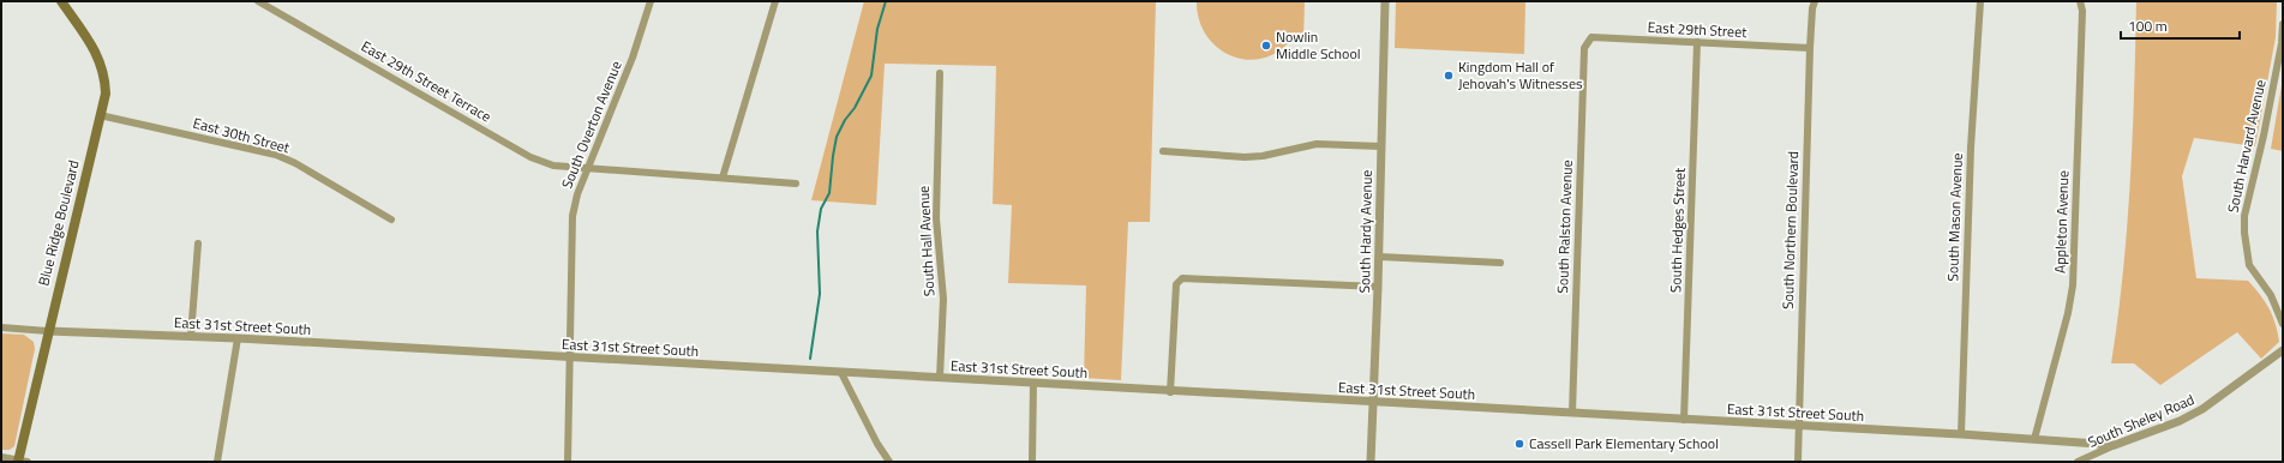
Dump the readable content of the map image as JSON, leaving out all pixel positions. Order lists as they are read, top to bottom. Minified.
{"streets":{"main road":["Blue Ridge Boulevard"],"street":["East 29th Street","East 29th Street Terrace","South Overton Avenue","East 30th Street","South Harvard Avenue","South Mason Avenue","Appleton Avenue","South Ralston Avenue","South Hedges Street","South Northern Boulevard","South Hardy Avenue","South Hall Avenue","East 31st Street South","South Sheley Road"]},"crossings":[["East 29th Street","South Ralston Avenue"],["East 29th Street","South Hedges Street"],["East 29th Street","South Northern Boulevard"],["East 29th Street Terrace","South Overton Avenue"],["South Overton Avenue","East 31st Street South"],["East 30th Street","Blue Ridge Boulevard"],["South Mason Avenue","East 31st Street South"],["Appleton Avenue","East 31st Street South"],["Blue Ridge Boulevard","East 31st Street South"],["South Ralston Avenue","East 31st Street South"],["South Hedges Street","East 31st Street South"],["South Northern Boulevard","East 31st Street South"],["South Hardy Avenue","East 31st Street South"],["South Hall Avenue","East 31st Street South"],["East 31st Street South","South Sheley Road"]],"places":["Nowlin Middle School","Kingdom Hall of Jehovah's Witnesses","Cassell Park Elementary School"],"scale_bar":"100 m"}
